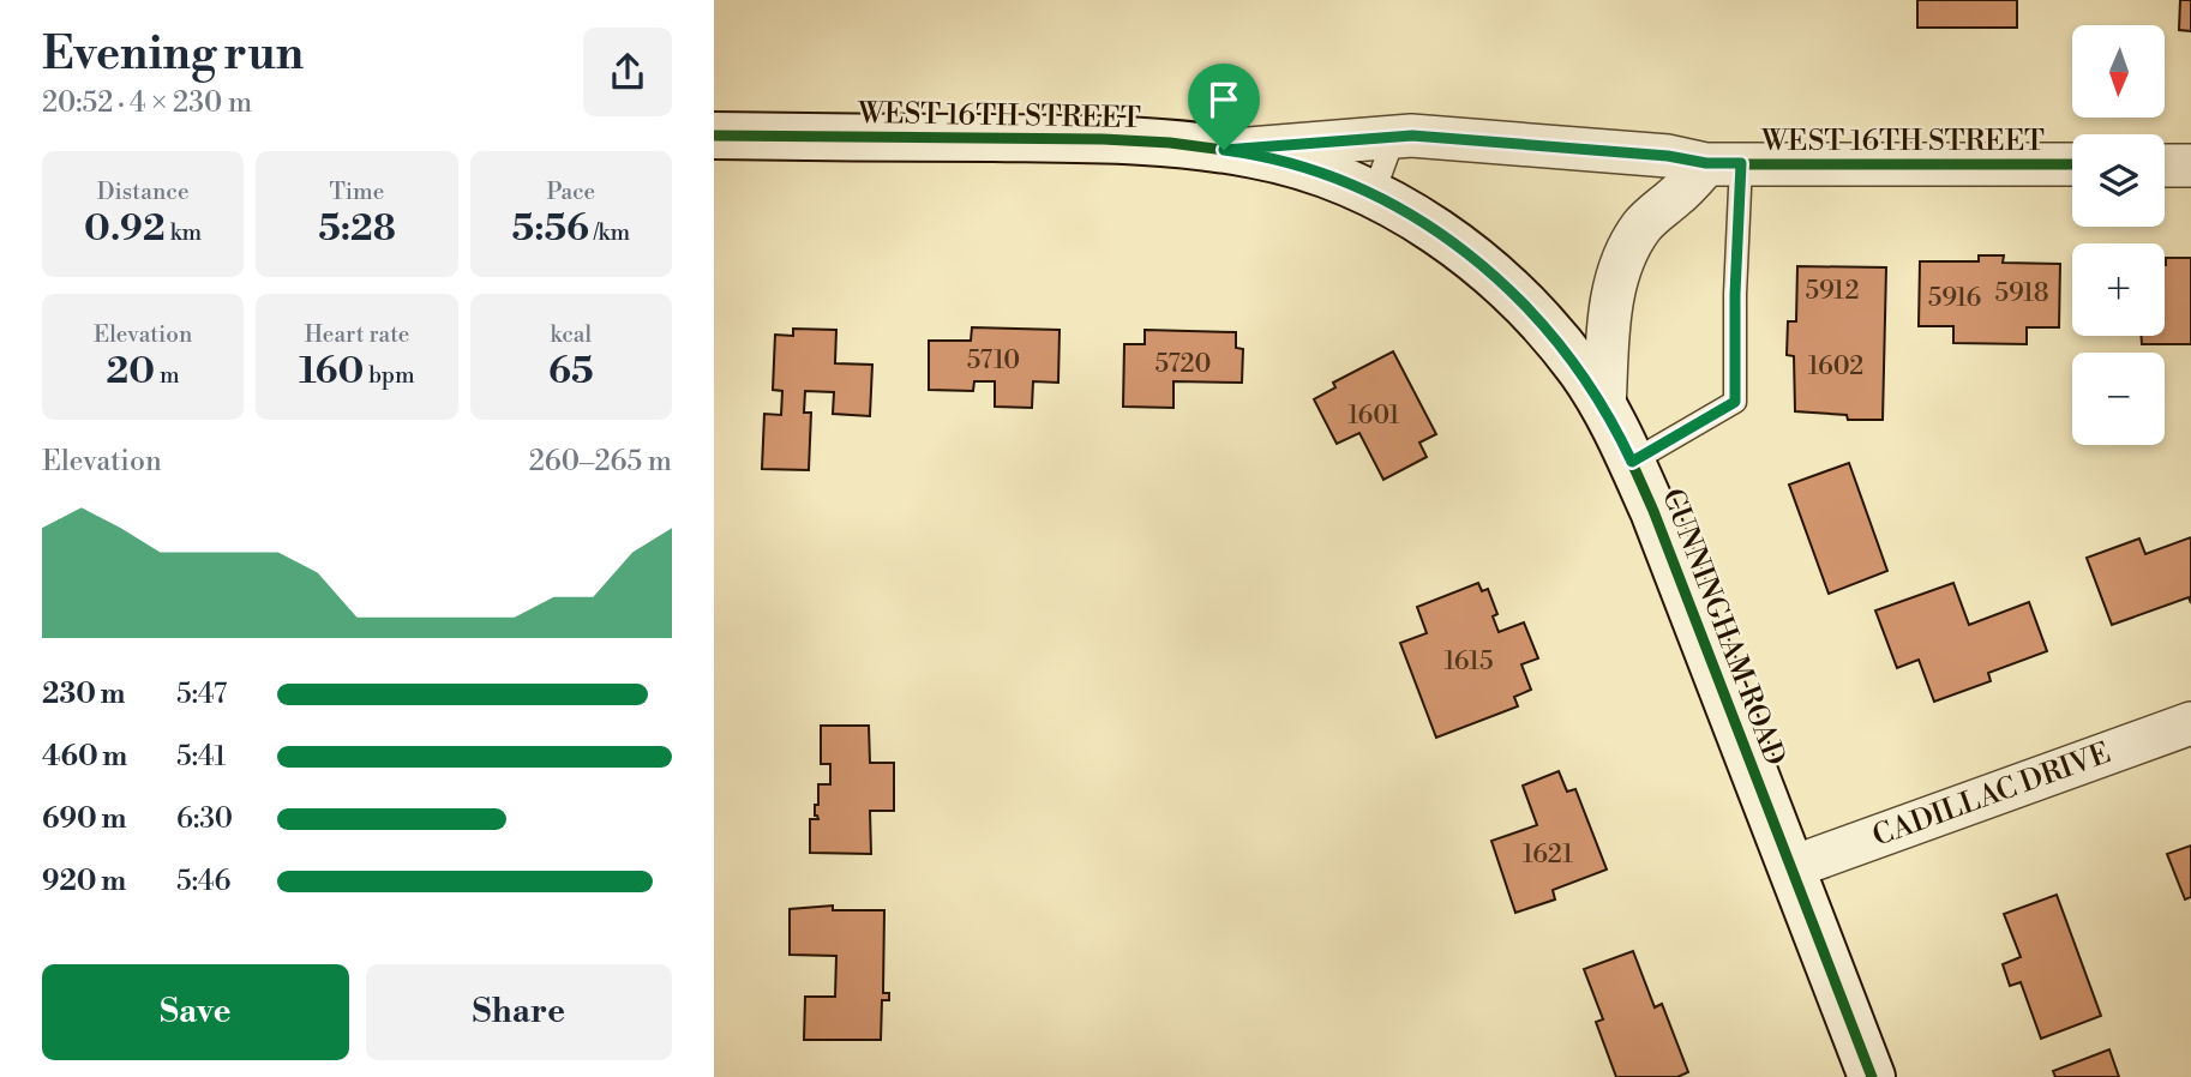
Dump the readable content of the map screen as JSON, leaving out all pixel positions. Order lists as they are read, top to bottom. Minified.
{"streets":{"street":["WEST 16TH STREET","CUNNINGHAM ROAD","CADILLAC DRIVE"]},"crossings":[["WEST 16TH STREET","CUNNINGHAM ROAD"],["CUNNINGHAM ROAD","CADILLAC DRIVE"]],"house_numbers":["5912","5918","5916","5710","5720","1602","1601","1615","1621"],"north":"bottom","page":{"heading":["Evening run","20:52 · 4 × 230 m"],"map_buttons":["+","−"],"stats":[["Distance","0.92 km"],["Time","5:28"],["Pace","5:56 /km"],["Elevation","20 m"],["Heart rate","160 bpm"],["kcal","65"]],"chart":["Elevation","260–265 m"],"list":[{"name":"230 m","note":"5:47"},{"name":"460 m","note":"5:41"},{"name":"690 m","note":"6:30"},{"name":"920 m","note":"5:46"}],"buttons":["Save","Share"]}}
